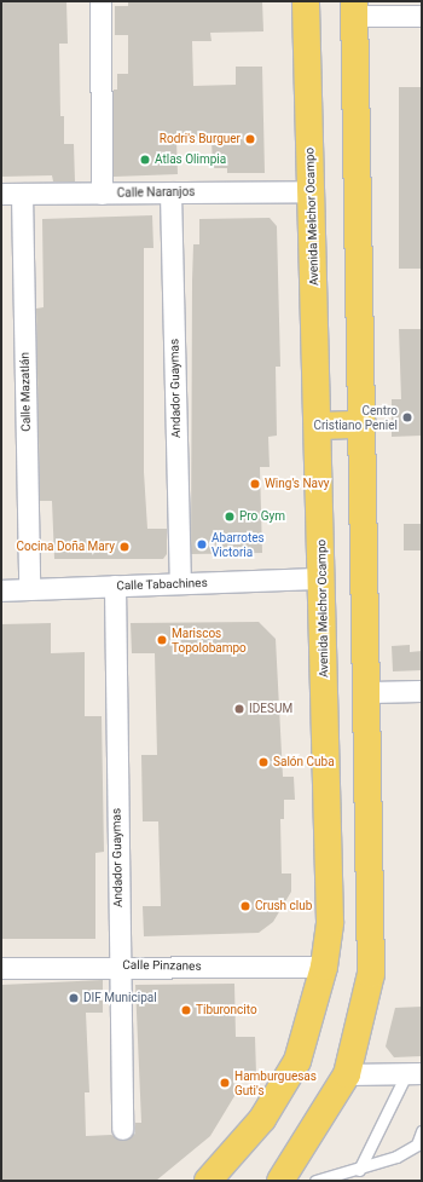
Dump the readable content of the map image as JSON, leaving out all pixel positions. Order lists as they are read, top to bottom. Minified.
{"streets":{"main road":["Avenida Melchor Ocampo"],"street":["Calle Naranjos","Andador Guaymas","Calle Mazatlán","Calle Tabachines","Calle Pinzanes"]},"crossings":[["Calle Naranjos","Avenida Melchor Ocampo"],["Calle Naranjos","Andador Guaymas"],["Calle Naranjos","Calle Mazatlán"],["Avenida Melchor Ocampo","Calle Tabachines"],["Avenida Melchor Ocampo","Calle Pinzanes"],["Andador Guaymas","Calle Tabachines"],["Andador Guaymas","Calle Pinzanes"],["Calle Mazatlán","Calle Tabachines"]],"places":["Rodri's Burguer","Atlas Olimpia","Centro Cristiano Peniel","Wing's Navy","Pro Gym","Abarrotes Victoria","Cocina Doña Mary","Mariscos Topolobampo","IDESUM","Salón Cuba","Crush club","DIF Municipal","Tiburoncito","Hamburguesas Guti's"]}
